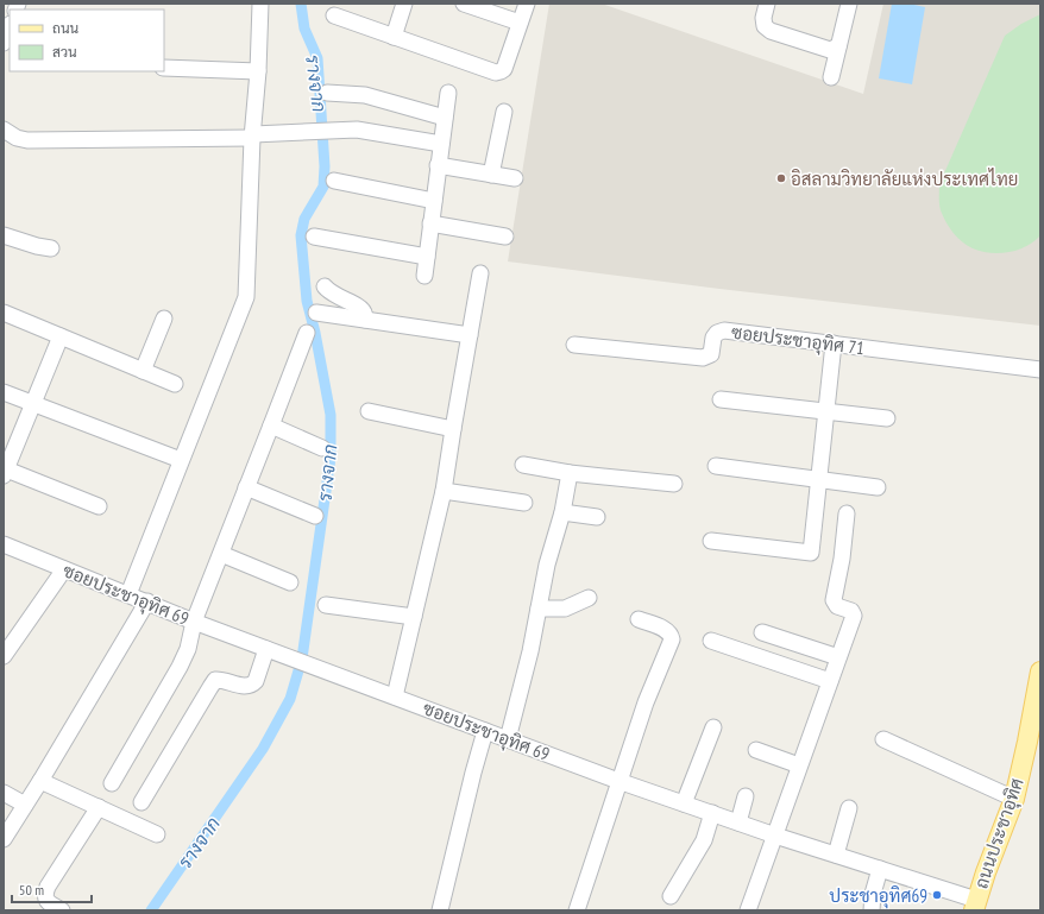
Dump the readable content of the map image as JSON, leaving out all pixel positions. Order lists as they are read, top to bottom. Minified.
{"streets":{"main road":["ถนนประชาอุทิศ"],"street":["ซอยประชาอุทิศ 71","ซอยประชาอุทิศ 69"]},"crossings":[["ซอยประชาอุทิศ 69","ถนนประชาอุทิศ"]],"water":["รางจาก"],"places":["อิสลามวิทยาลัยแห่งประเทศไทย","ประชาอุทิศ69"],"legend":["ถนน","สวน"],"scale_bar":"50 m"}
